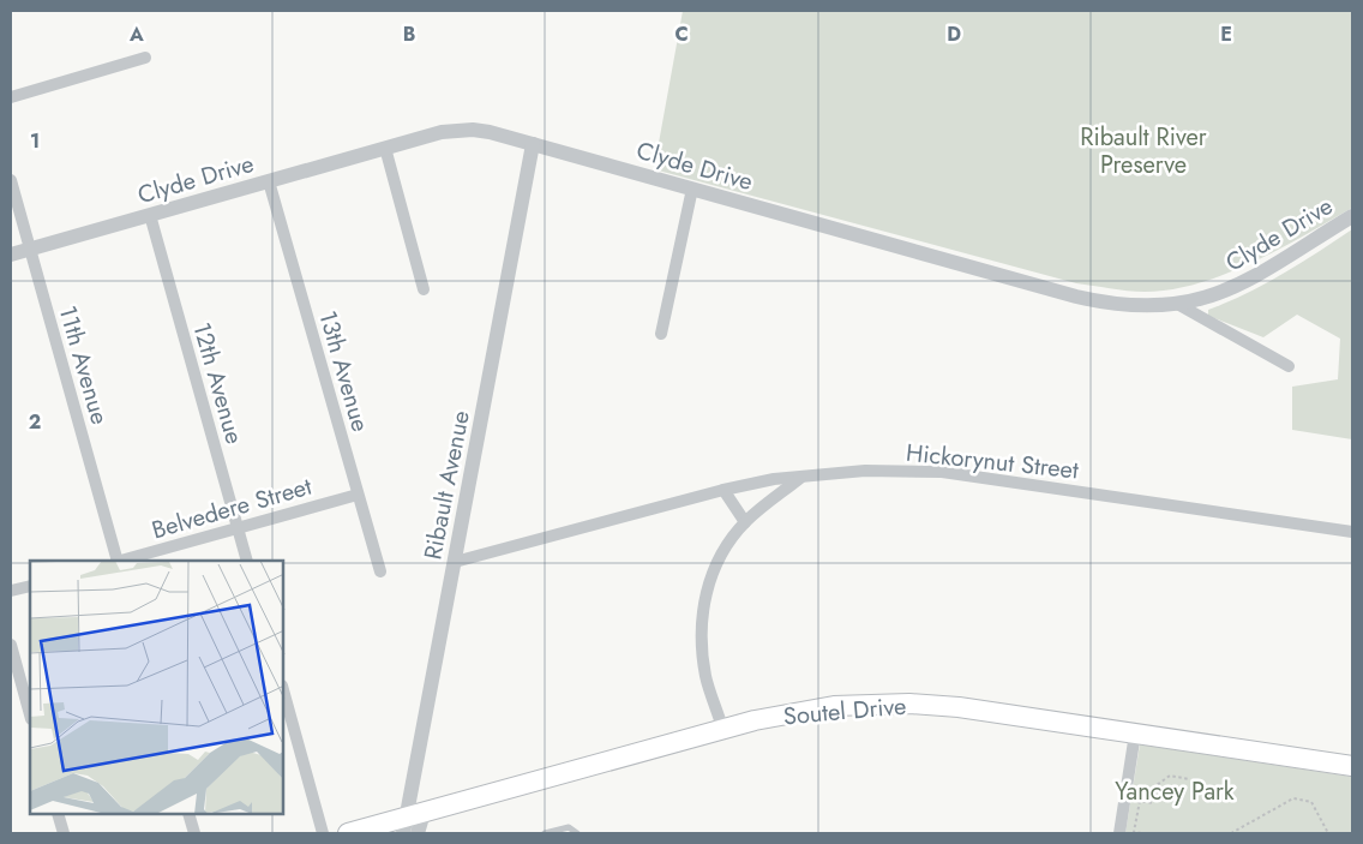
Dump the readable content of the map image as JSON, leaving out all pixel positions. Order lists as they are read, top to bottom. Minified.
{"streets":{"main road":["Soutel Drive"],"street":["Clyde Drive","11th Avenue","13th Avenue","12th Avenue","Hickorynut Street","Ribault Avenue","Belvedere Street"]},"crossings":[["Clyde Drive","11th Avenue"],["Clyde Drive","13th Avenue"],["Clyde Drive","12th Avenue"],["Clyde Drive","Ribault Avenue"],["13th Avenue","Belvedere Street"],["12th Avenue","Belvedere Street"],["Hickorynut Street","Ribault Avenue"],["Ribault Avenue","Soutel Drive"]],"parks":["Ribault River Preserve","Yancey Park"],"grid":{"columns":["A","B","C","D","E"],"rows":["1","2"]}}
